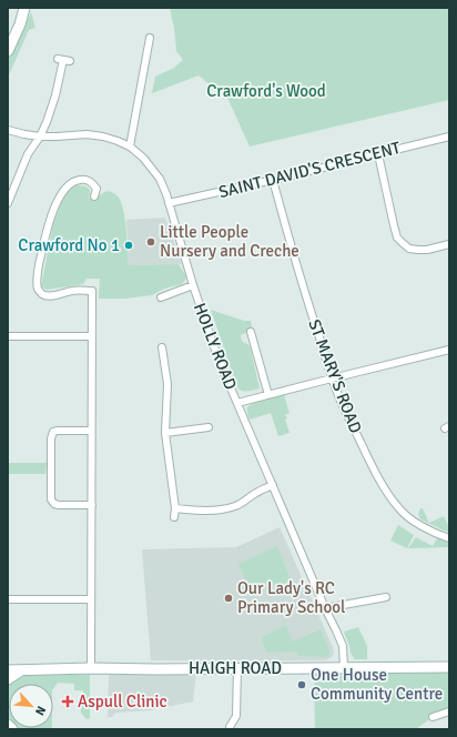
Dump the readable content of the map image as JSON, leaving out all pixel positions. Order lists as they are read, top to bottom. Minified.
{"streets":{"main road":["HAIGH ROAD"],"street":["SAINT DAVID'S CRESCENT","HOLLY ROAD","ST MARY'S ROAD"]},"crossings":[["SAINT DAVID'S CRESCENT","HOLLY ROAD"],["SAINT DAVID'S CRESCENT","ST MARY'S ROAD"],["HOLLY ROAD","HAIGH ROAD"]],"parks":["Crawford's Wood"],"places":{"other":["Little People Nursery and Creche","Crawford No 1","Our Lady's RC Primary School","One House Community Centre"],"health":["Aspull Clinic"]},"north":"bottom right"}
